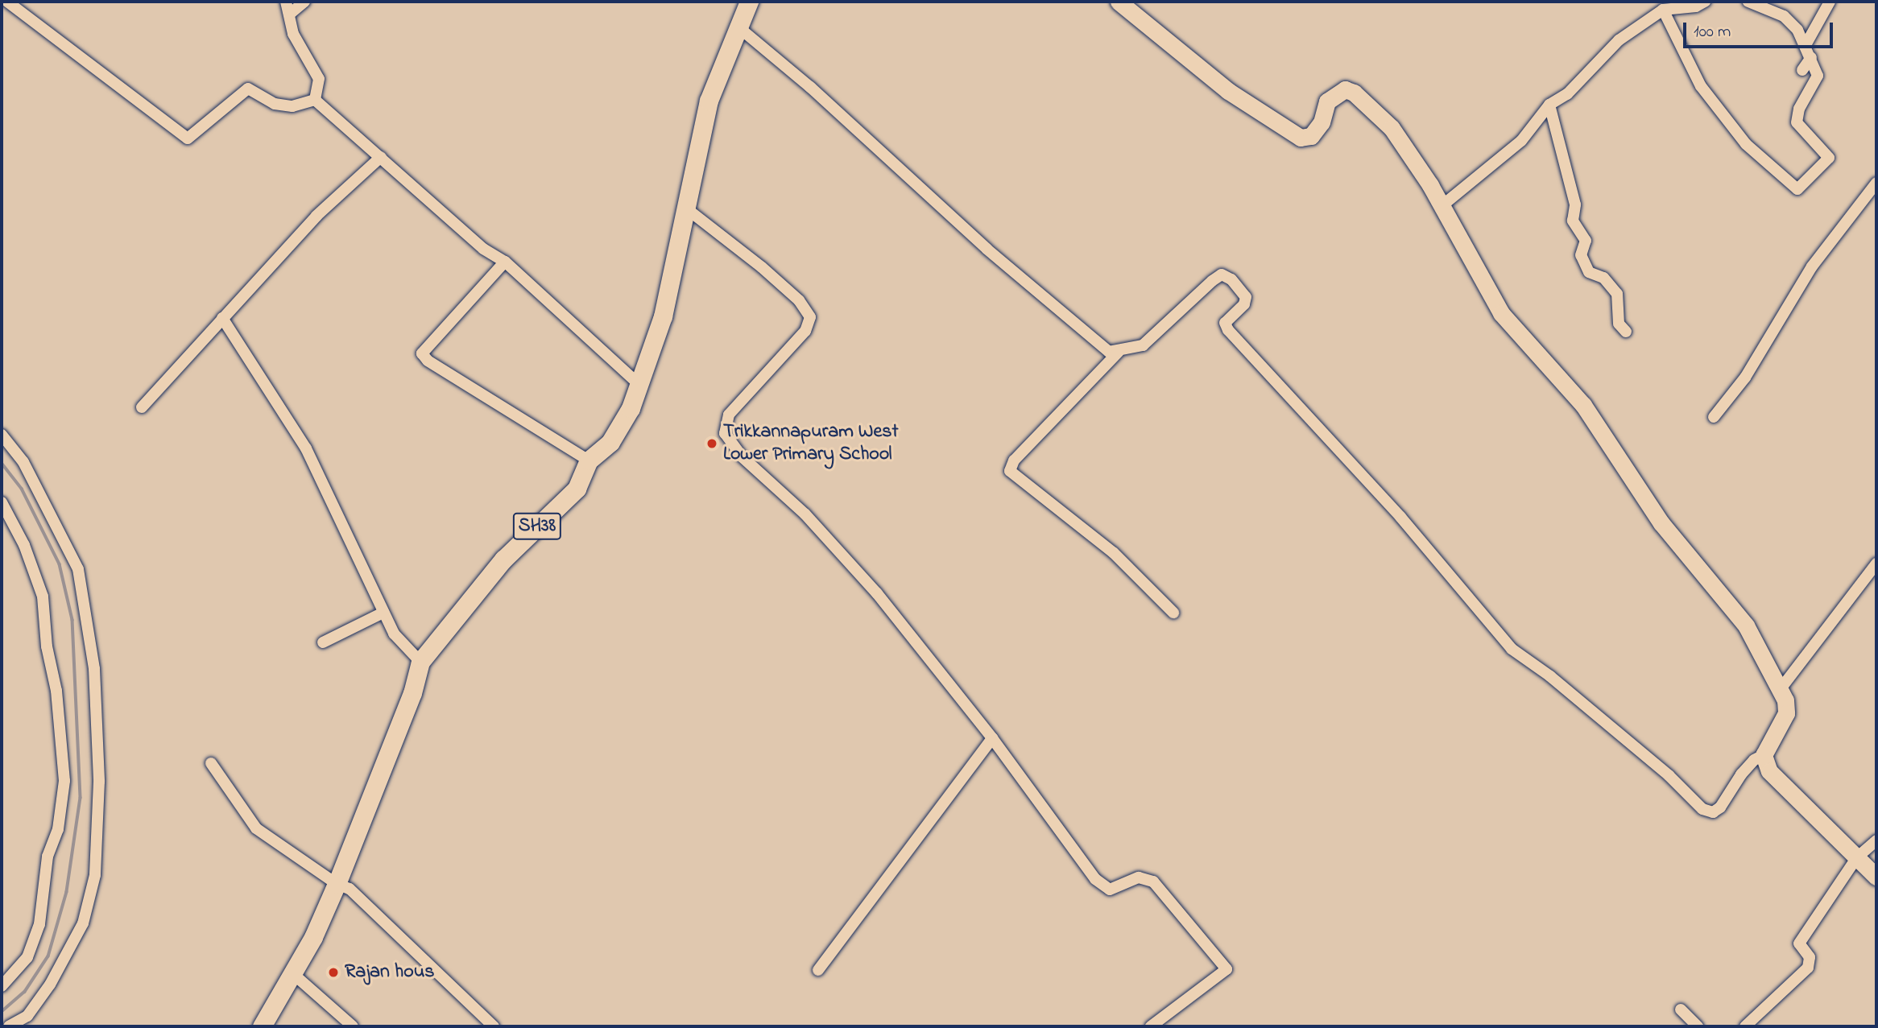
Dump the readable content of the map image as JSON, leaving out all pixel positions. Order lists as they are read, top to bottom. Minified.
{"streets":{"main road":["SH38"]},"places":["Trikkannapuram West Lower Primary School","Rajan hous"],"scale_bar":"100 m"}
